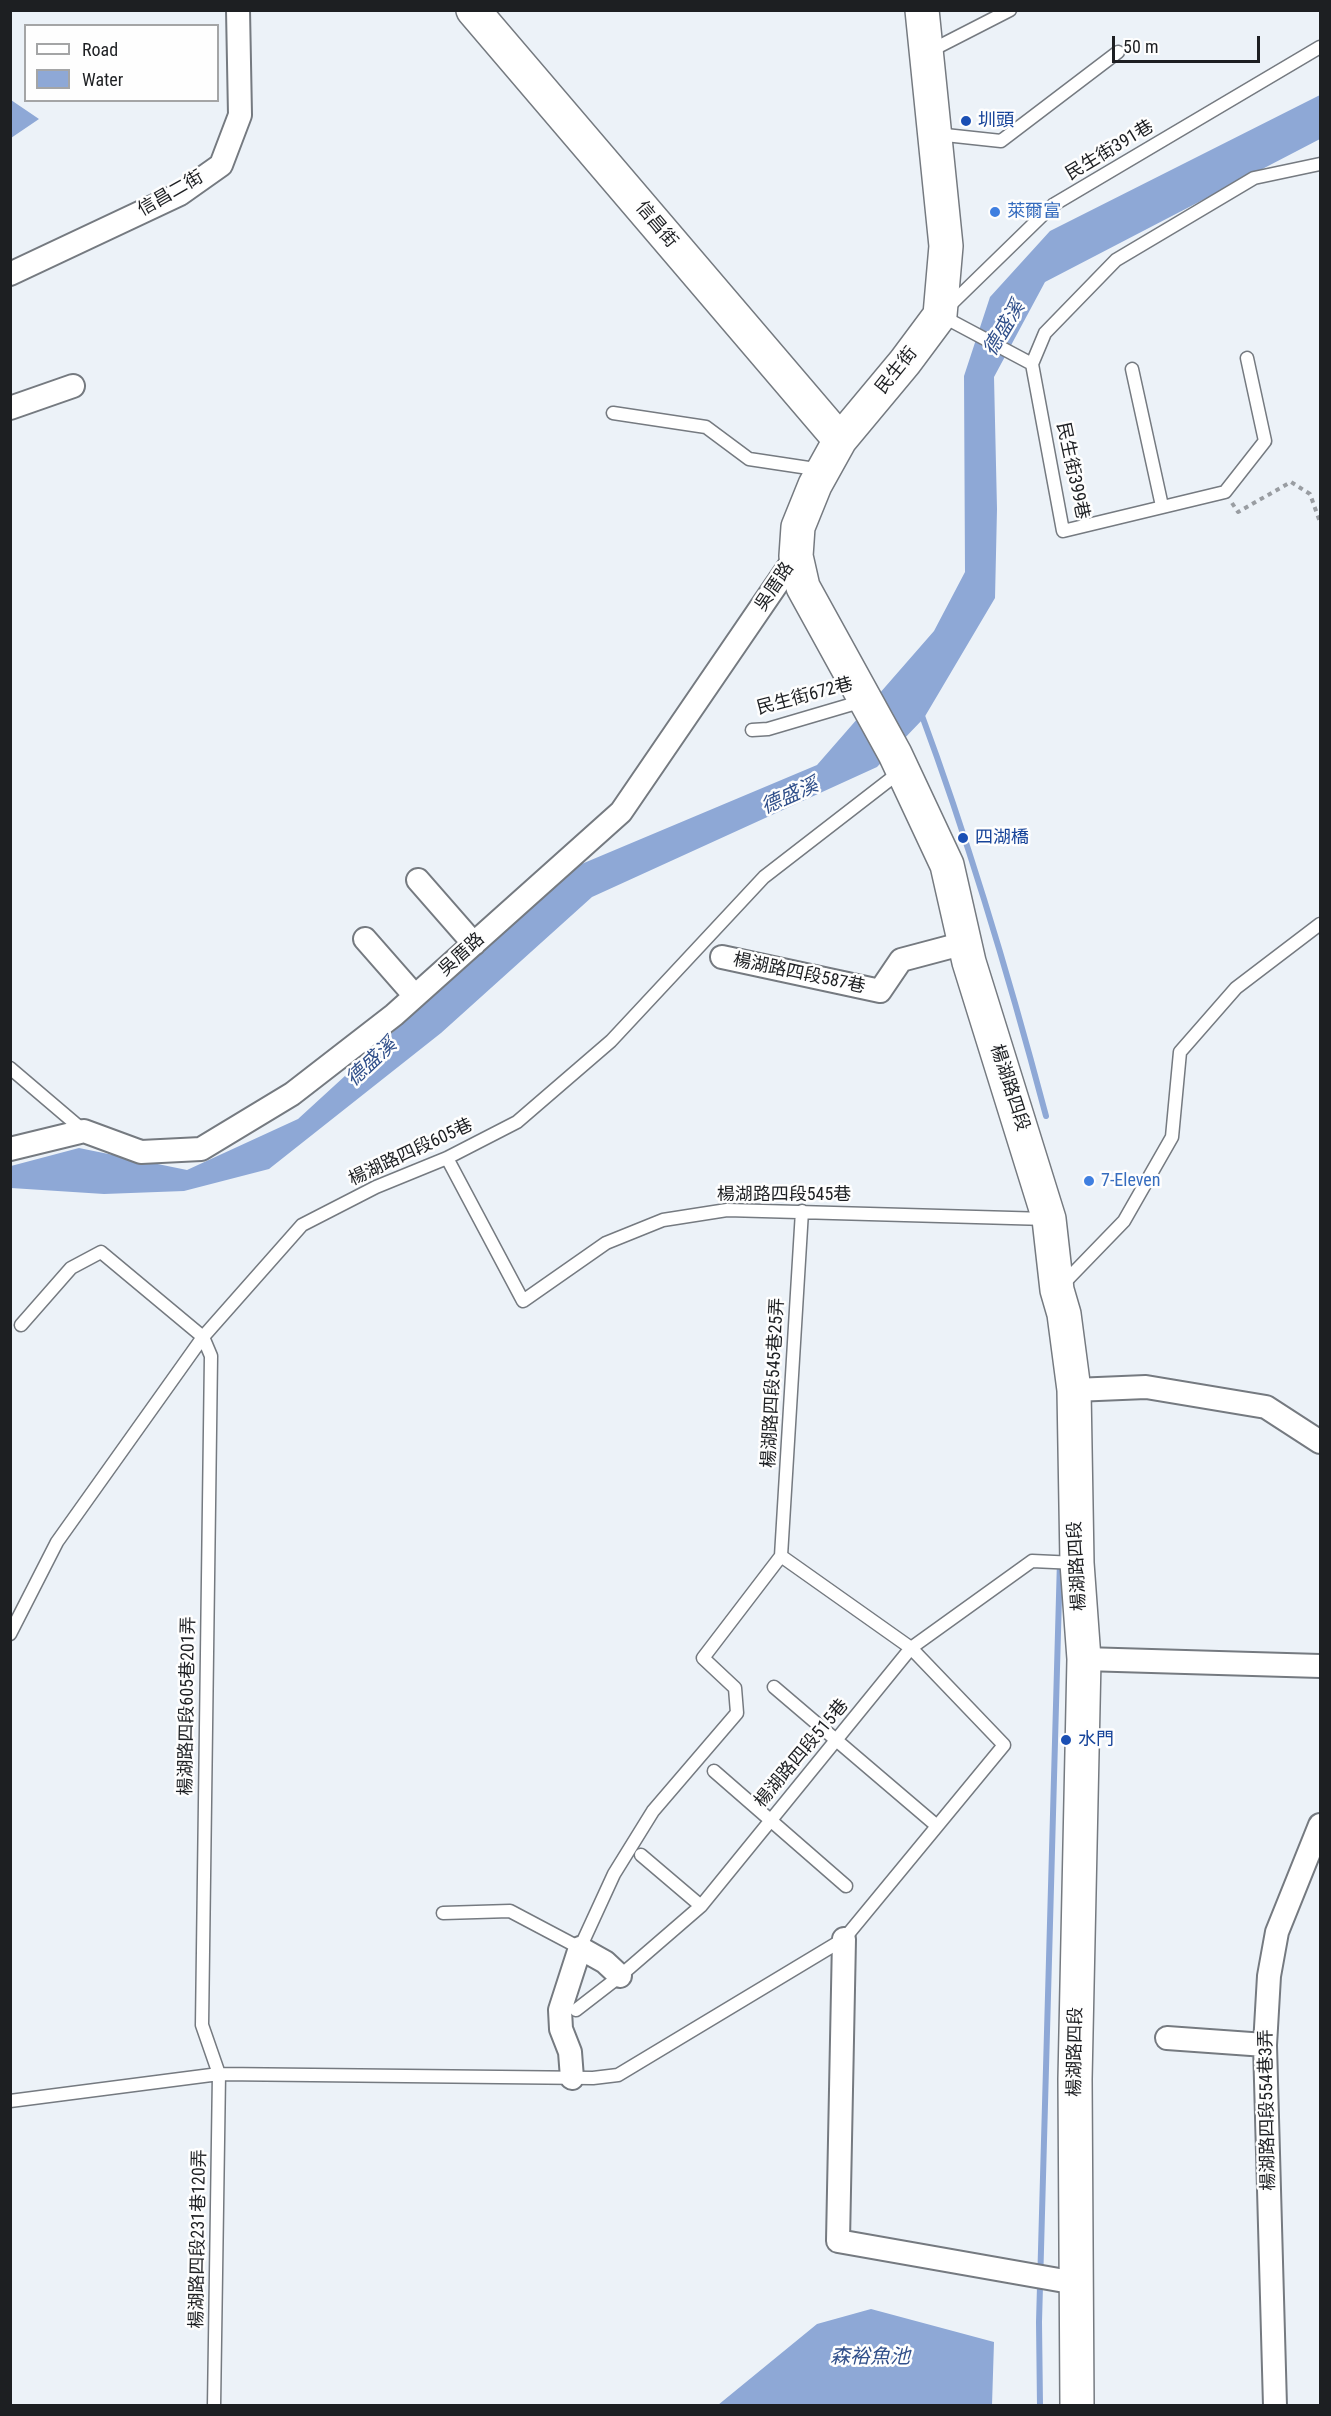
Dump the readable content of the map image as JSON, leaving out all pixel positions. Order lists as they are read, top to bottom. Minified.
{"streets":{"street":["信昌二街","信昌街","民生街","吳厝路","楊湖路四段587巷","楊湖路四段","楊湖路四段554巷3弄"],"lane":["民生街391巷","民生街399巷","民生街672巷","楊湖路四段605巷","楊湖路四段545巷","楊湖路四段545巷25弄","楊湖路四段605巷201弄","楊湖路四段515巷","楊湖路四段231巷120弄"]},"crossings":[["民生街391巷","民生街"],["信昌街","民生街"],["民生街","吳厝路"],["民生街","民生街672巷"],["楊湖路四段587巷","楊湖路四段"],["楊湖路四段","楊湖路四段605巷"],["楊湖路四段","楊湖路四段545巷"],["楊湖路四段","楊湖路四段515巷"],["楊湖路四段605巷","楊湖路四段545巷"],["楊湖路四段605巷","楊湖路四段605巷201弄"],["楊湖路四段545巷","楊湖路四段545巷25弄"],["楊湖路四段605巷201弄","楊湖路四段231巷120弄"]],"water":["德盛溪","森裕魚池"],"places":["圳頭","萊爾富","四湖橋","7-Eleven","水門"],"legend":["Road","Water"],"scale_bar":"50 m"}
